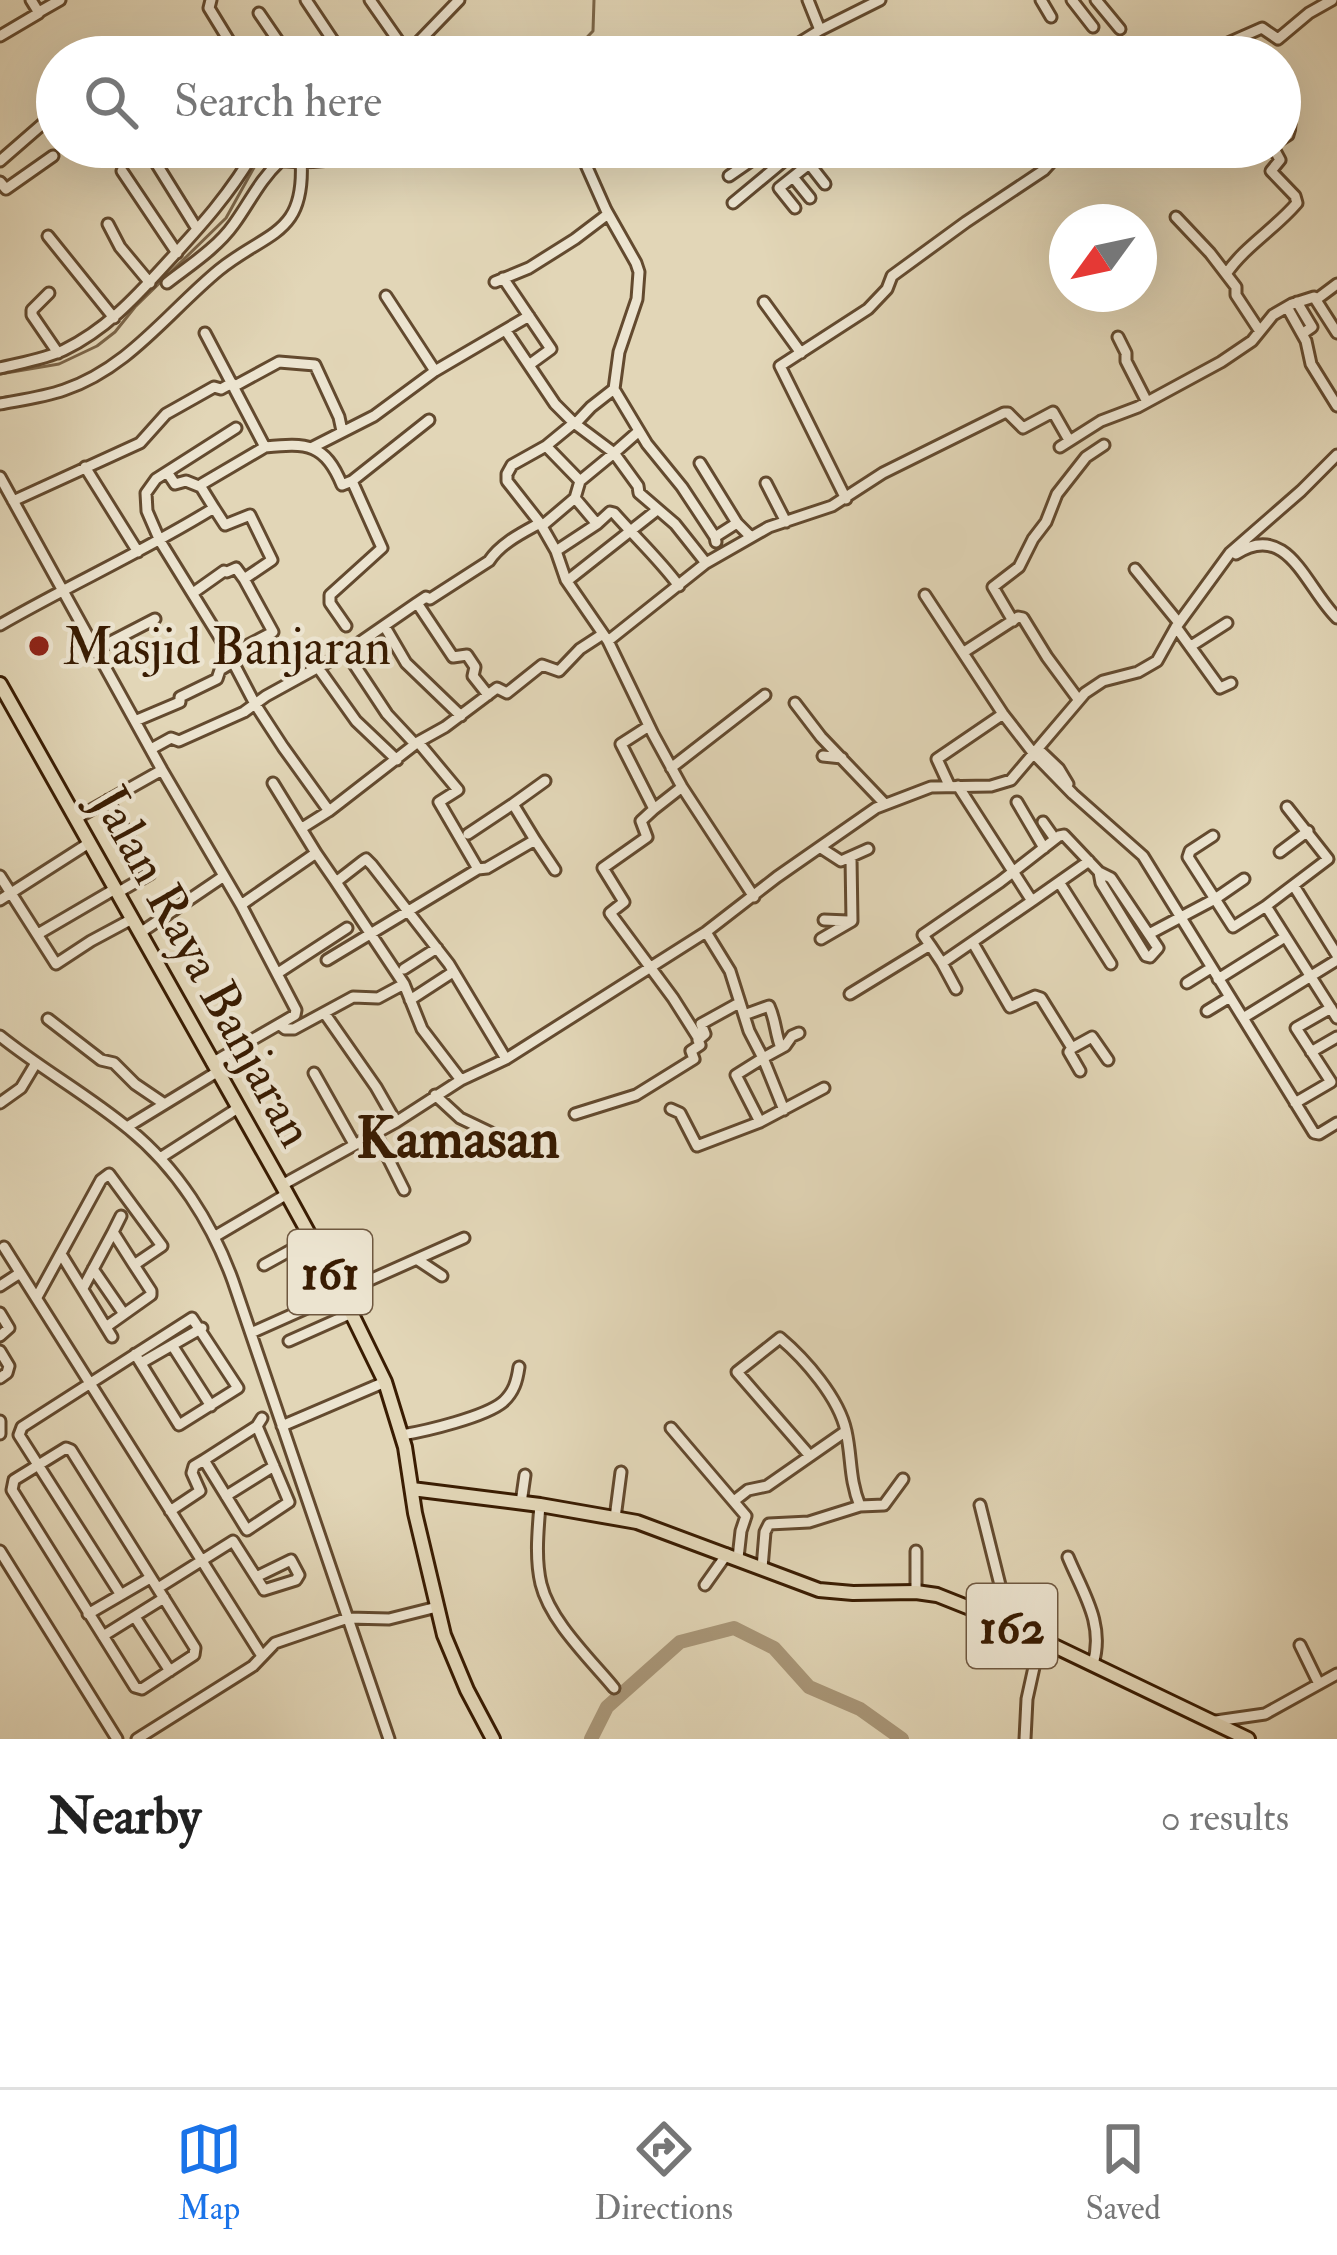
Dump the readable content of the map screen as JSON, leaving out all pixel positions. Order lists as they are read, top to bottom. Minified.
{"streets":{"main road":["Jalan Raya Banjaran","161","162"]},"crossings":[["Jalan Raya Banjaran","161"],["Jalan Raya Banjaran","162"],["161","162"]],"districts":["Kamasan"],"places":["Masjid Banjaran"],"north":"bottom left","page":{"search":"Search here","heading":["Nearby","0 results"],"nav":["Map","Directions","Saved"]}}
